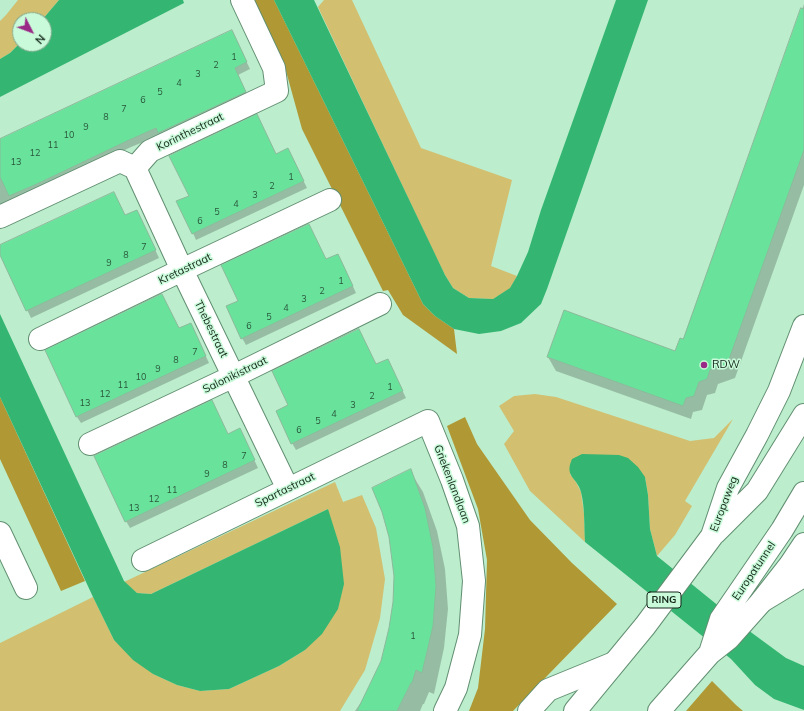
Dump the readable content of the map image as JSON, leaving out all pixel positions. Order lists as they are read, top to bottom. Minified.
{"streets":{"street":["Korinthestraat","Kretastraat","Thebestraat","Salonikistraat","Griekenlandlaan","Spartastraat","Europaweg","Europatunnel","RING"]},"crossings":[["Korinthestraat","Thebestraat"],["Kretastraat","Thebestraat"],["Thebestraat","Salonikistraat"],["Thebestraat","Spartastraat"],["Griekenlandlaan","Spartastraat"],["Europaweg","RING"]],"places":["RDW"],"house_numbers":["1","2","3","4","5","6","7","8","9","10","11","12","13","1","2","3","4","5","6","7","8","9","1","2","3","4","5","6","7","8","9","10","11","1","12","2","13","3","4","5","6","7","8","9","11","12","13","1"],"north":"bottom right"}
